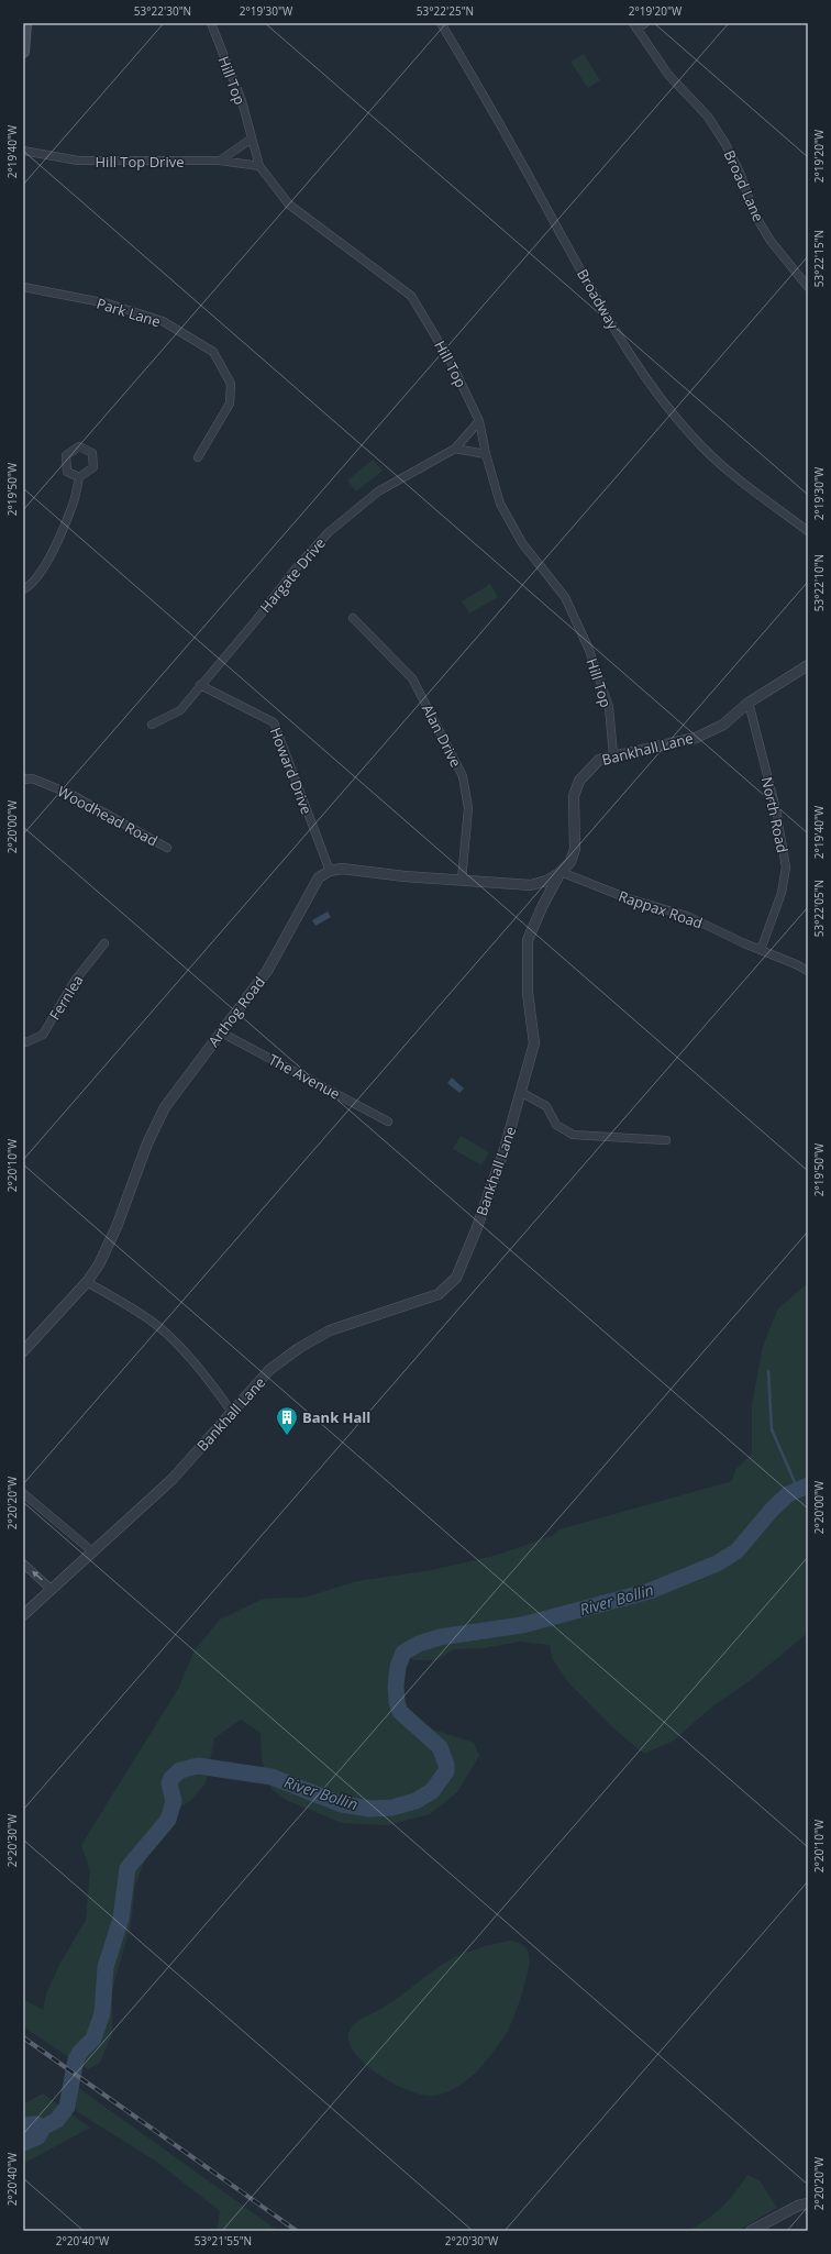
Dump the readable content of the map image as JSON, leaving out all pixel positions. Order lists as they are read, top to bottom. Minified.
{"streets":{"street":["Hill Top","Hill Top Drive","Broad Lane","Broadway","Park Lane","Hargate Drive","Alan Drive","Bankhall Lane","Howard Drive","North Road","Woodhead Road","Rappax Road","Fernlea","Arthog Road","The Avenue"]},"crossings":[["Hill Top","Hill Top Drive"],["Hill Top","Hargate Drive"],["Hill Top","Bankhall Lane"],["Hargate Drive","Howard Drive"],["Bankhall Lane","North Road"],["Bankhall Lane","Rappax Road"],["Howard Drive","Arthog Road"],["North Road","Rappax Road"],["Arthog Road","The Avenue"]],"water":["River Bollin"],"places":{"building":["Bank Hall"]},"coordinates":["53°22'30\"N","2°19'30\"W","53°22'25\"N","2°19'20\"W","2°19'40\"W","53°22'15\"N","2°19'50\"W","53°22'10\"N","2°20'00\"W","53°22'05\"N","2°20'10\"W","2°20'20\"W","2°20'30\"W","2°20'40\"W","53°21'55\"N"]}
